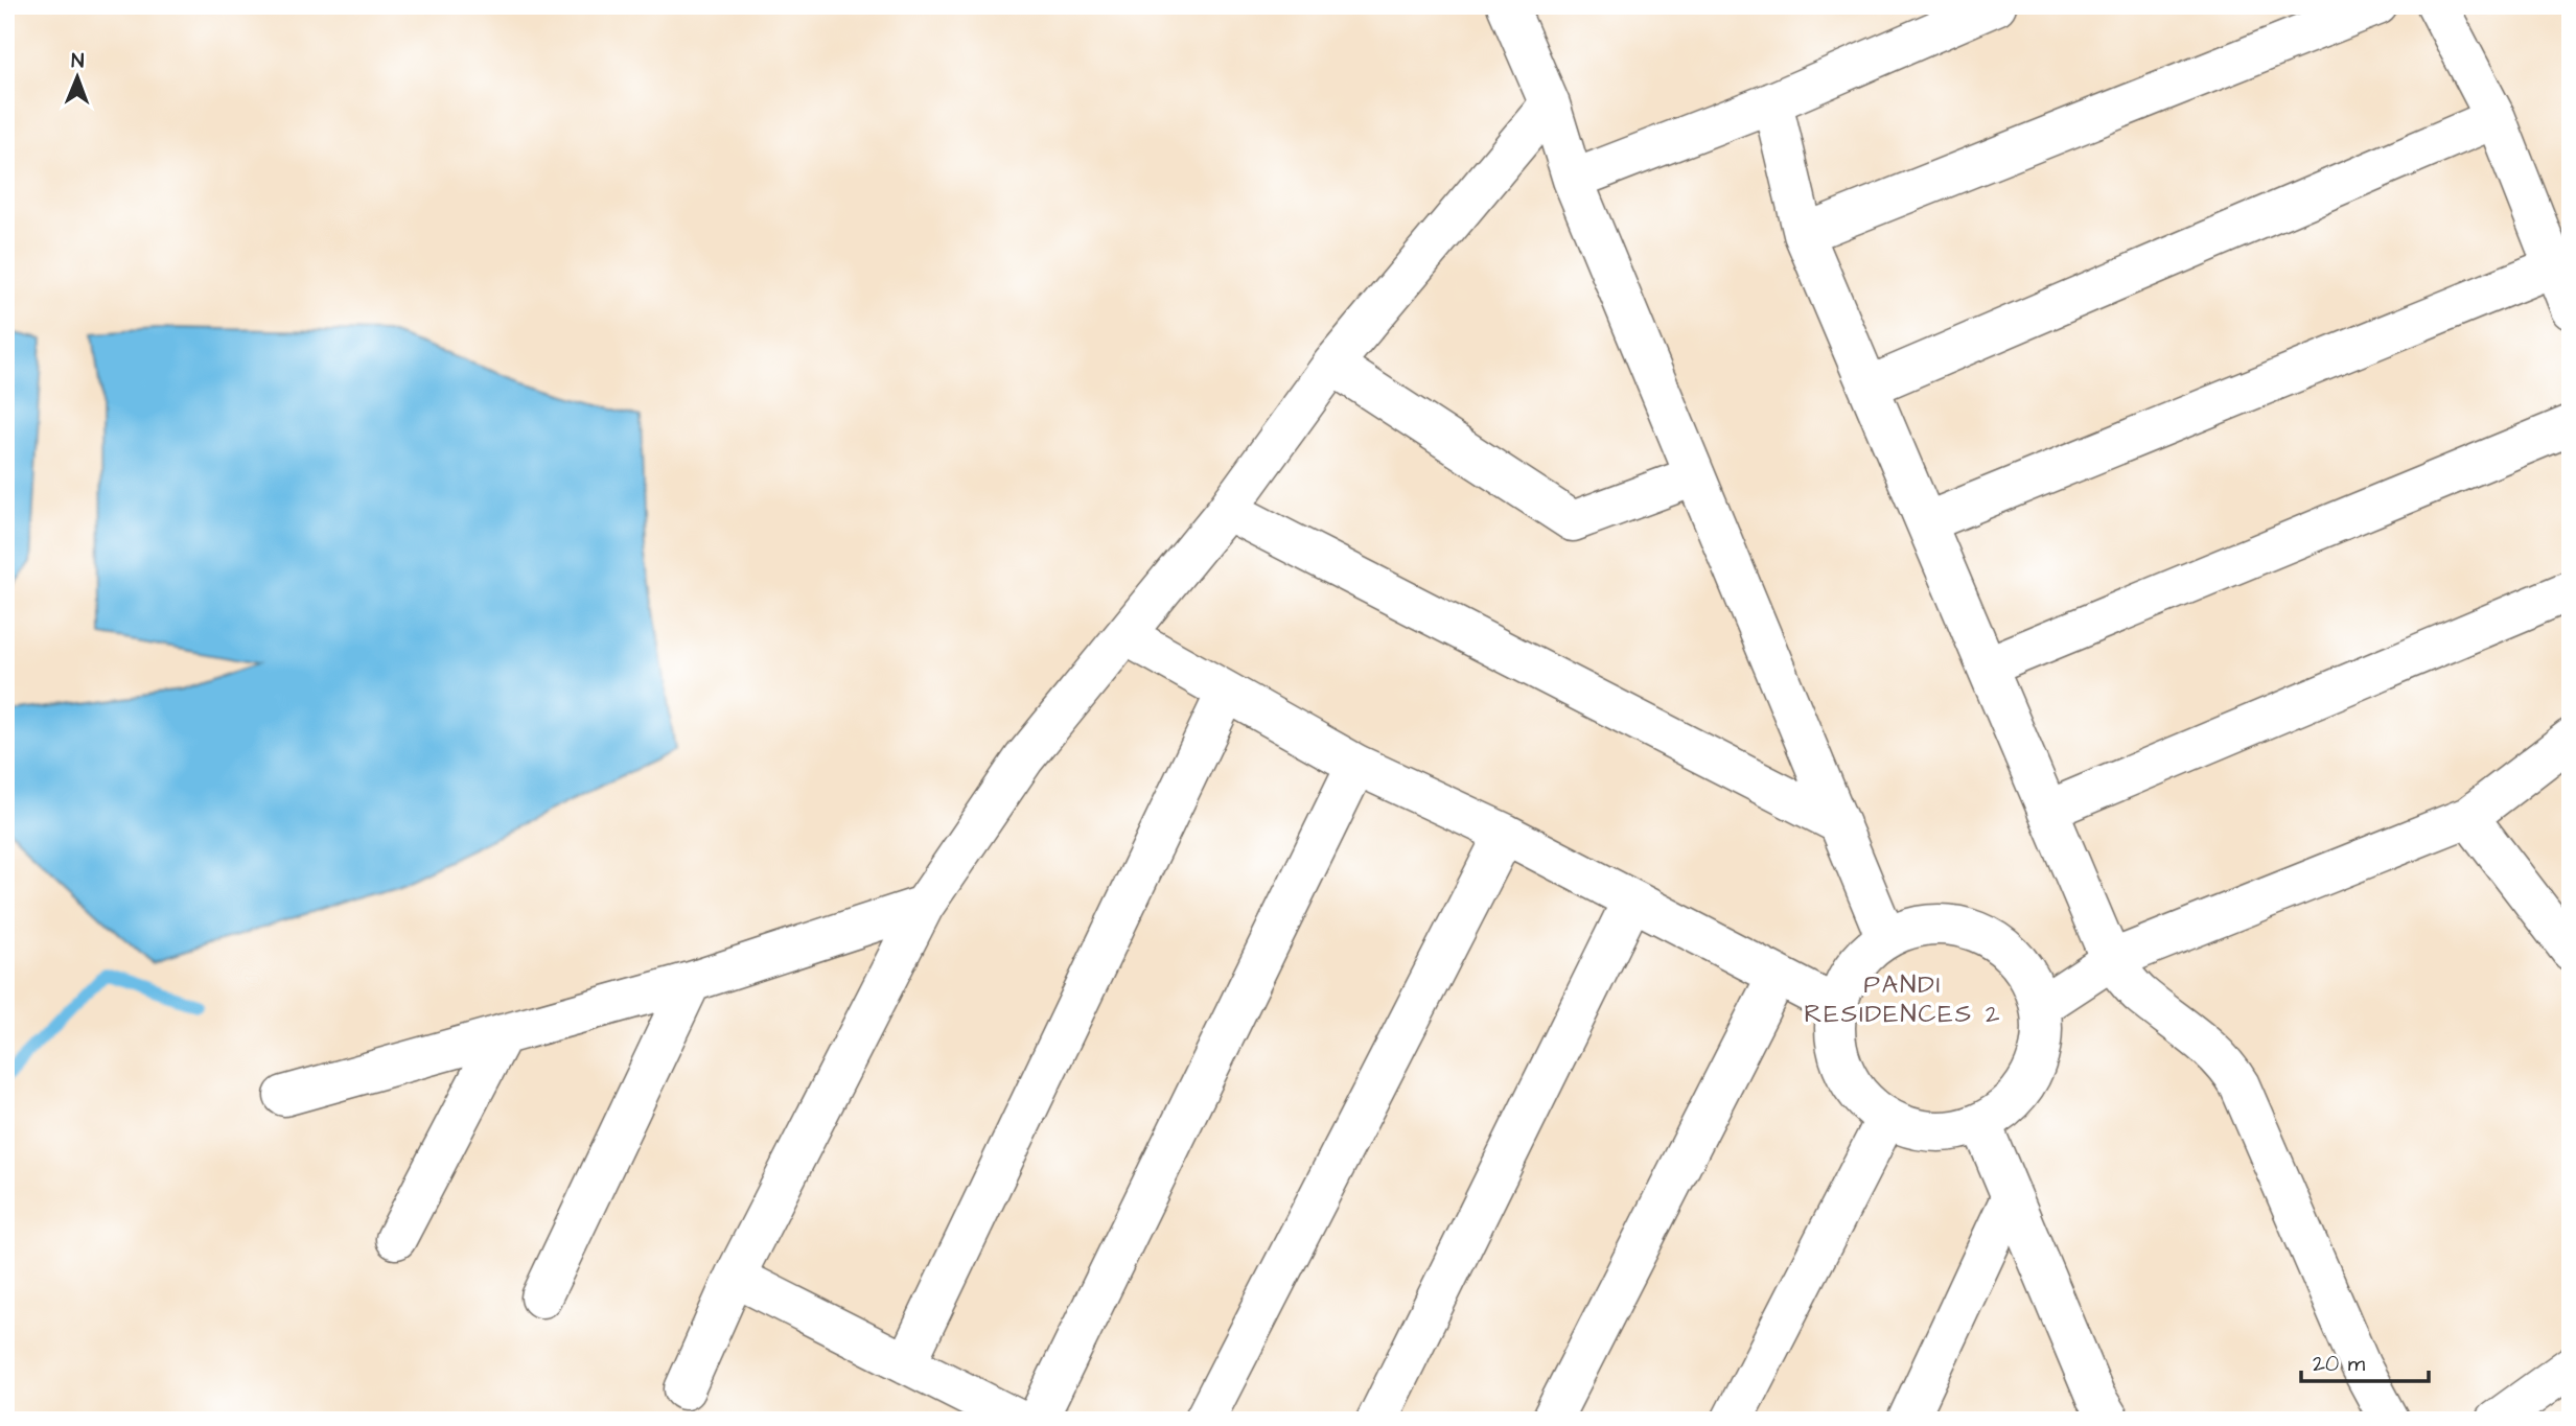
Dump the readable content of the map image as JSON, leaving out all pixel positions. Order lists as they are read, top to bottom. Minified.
{"districts":["PANDI RESIDENCES 2"],"scale_bar":"20 m","north":"top"}
